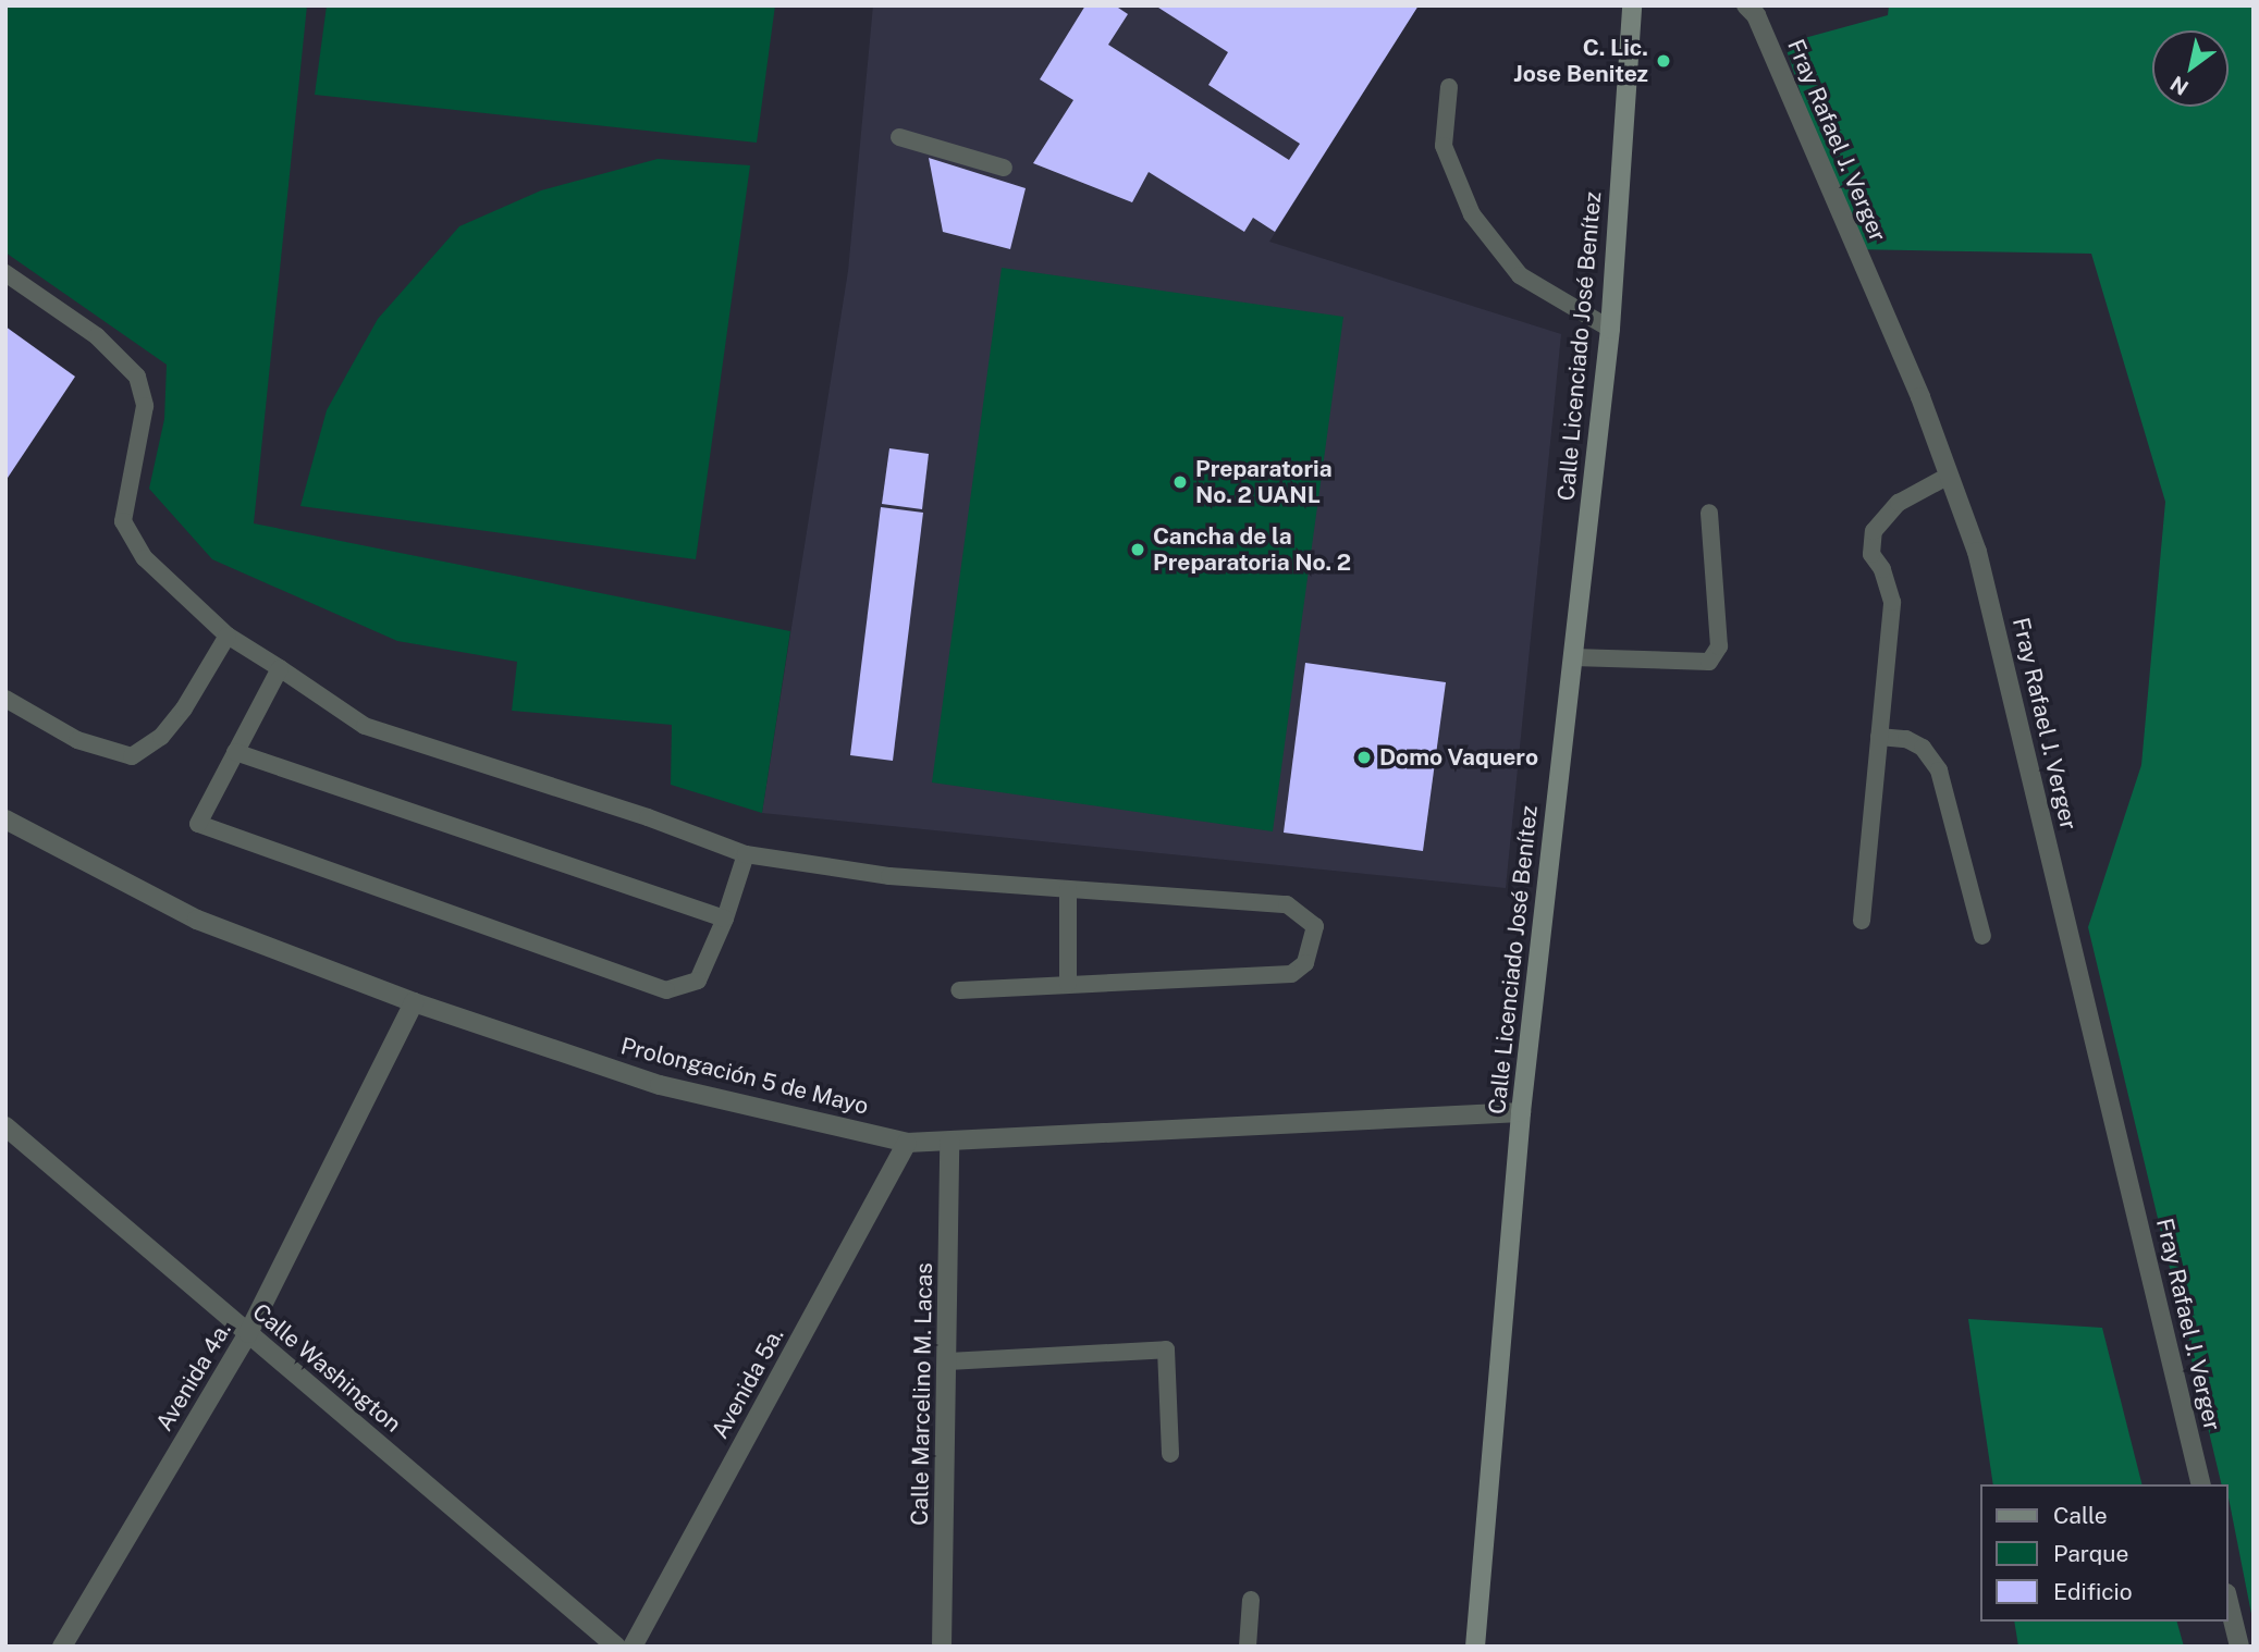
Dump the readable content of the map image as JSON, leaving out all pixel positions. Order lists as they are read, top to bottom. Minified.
{"streets":{"street":["Fray Rafael J. Verger","Calle Licenciado José Benítez","Prolongación 5 de Mayo","Calle Washington","Avenida 4a.","Avenida 5a.","Calle Marcelino M. Lacas"]},"crossings":[["Calle Licenciado José Benítez","Prolongación 5 de Mayo"],["Prolongación 5 de Mayo","Avenida 4a."],["Prolongación 5 de Mayo","Avenida 5a."],["Prolongación 5 de Mayo","Calle Marcelino M. Lacas"],["Calle Washington","Avenida 4a."]],"places":["C. Lic. Jose Benitez","Preparatoria No. 2 UANL","Cancha de la Preparatoria No. 2","Domo Vaquero"],"legend":["Calle","Parque","Edificio"],"north":"bottom left"}
